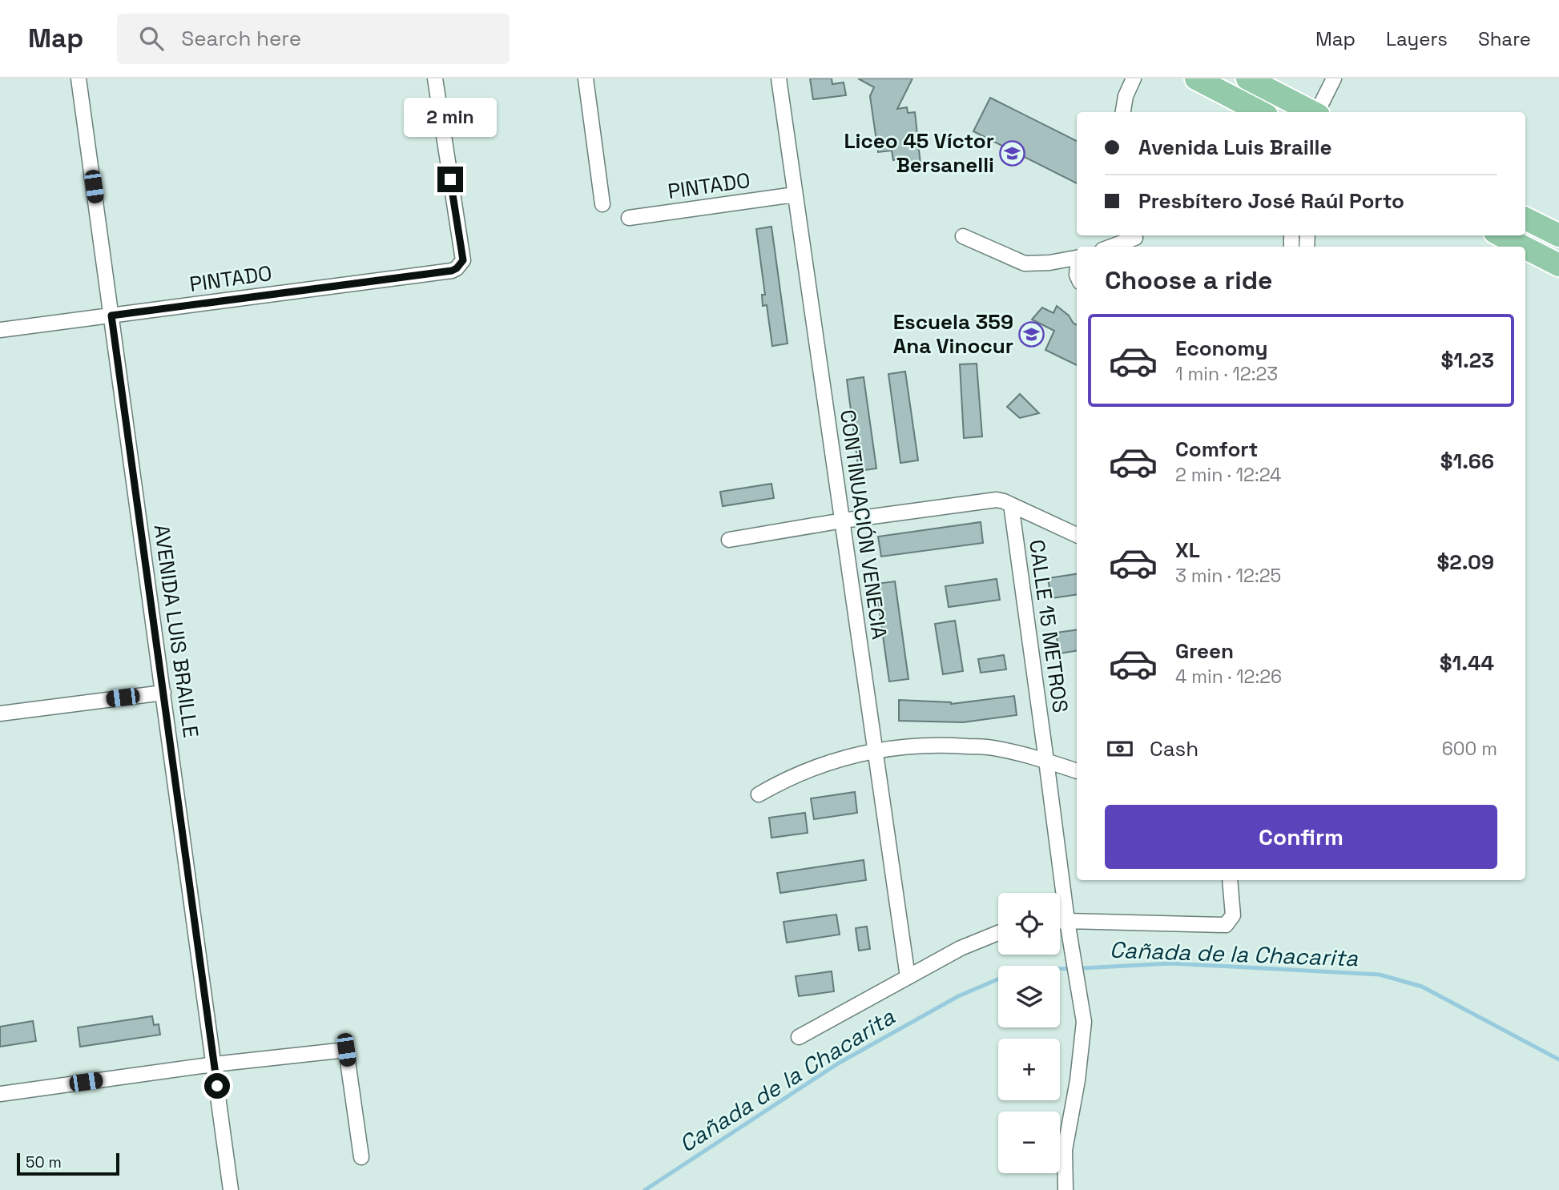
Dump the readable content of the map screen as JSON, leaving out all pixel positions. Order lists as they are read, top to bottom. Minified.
{"streets":{"street":["PINTADO","CONTINUACIÓN VENECIA","CALLE 15 METROS","AVENIDA LUIS BRAILLE"]},"crossings":[["PINTADO","CONTINUACIÓN VENECIA"],["PINTADO","AVENIDA LUIS BRAILLE"]],"water":["Cañada de la Chacarita"],"places":{"school or university":["Liceo 45 Víctor Bersanelli","Escuela 359 Ana Vinocur"]},"scale_bar":"50 m","page":{"header":"Map","search":"Search here","nav":["Map","Layers","Share"],"bubble":"2 min","banner":["Avenida Luis Braille","Presbítero José Raúl Porto"],"heading":"Choose a ride","list":[{"name":"Economy","note":"1 min · 12:23","value":"$1.23"},{"name":"Comfort","note":"2 min · 12:24","value":"$1.66"},{"name":"XL","note":"3 min · 12:25","value":"$2.09"},{"name":"Green","note":"4 min · 12:26","value":"$1.44"}],"pay":["Cash","600 m"],"buttons":"Confirm","map_buttons":["+","−"],"scale":"50 m"}}
